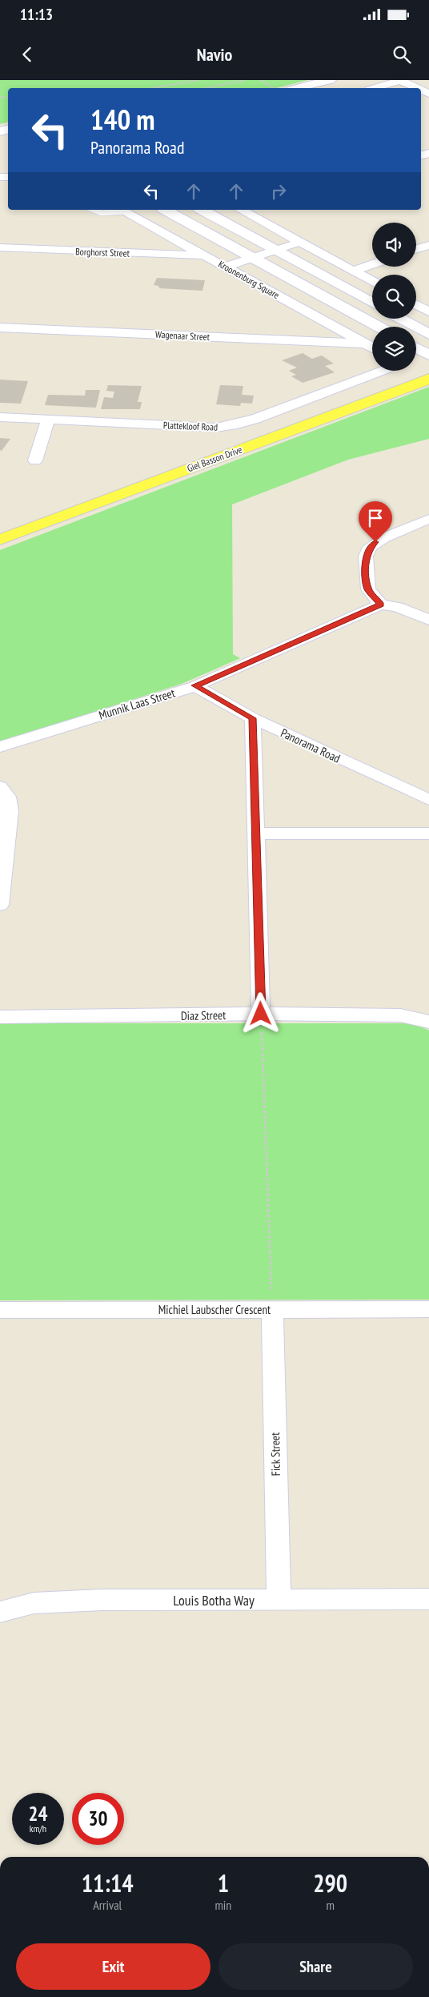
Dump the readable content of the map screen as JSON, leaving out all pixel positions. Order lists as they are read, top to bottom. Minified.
{"streets":{"main road":["Giel Basson Drive"],"street":["Borghorst Street","Kroonenburg Square","Wagenaar Street","Plattekloof Road","Munnik Laas Street","Panorama Road","Diaz Street","Michiel Laubscher Crescent","Fick Street","Louis Botha Way"]},"crossings":[["Borghorst Street","Kroonenburg Square"],["Kroonenburg Square","Wagenaar Street"],["Munnik Laas Street","Panorama Road"],["Michiel Laubscher Crescent","Fick Street"],["Fick Street","Louis Botha Way"]],"page":{"status":"11:13","header":"Navio","turn":["140 m","Panorama Road"],"speed":"24 km/h","limit":"30","eta":["11:14","Arrival","1","min","290","m"],"buttons":["Exit","Share"]}}
